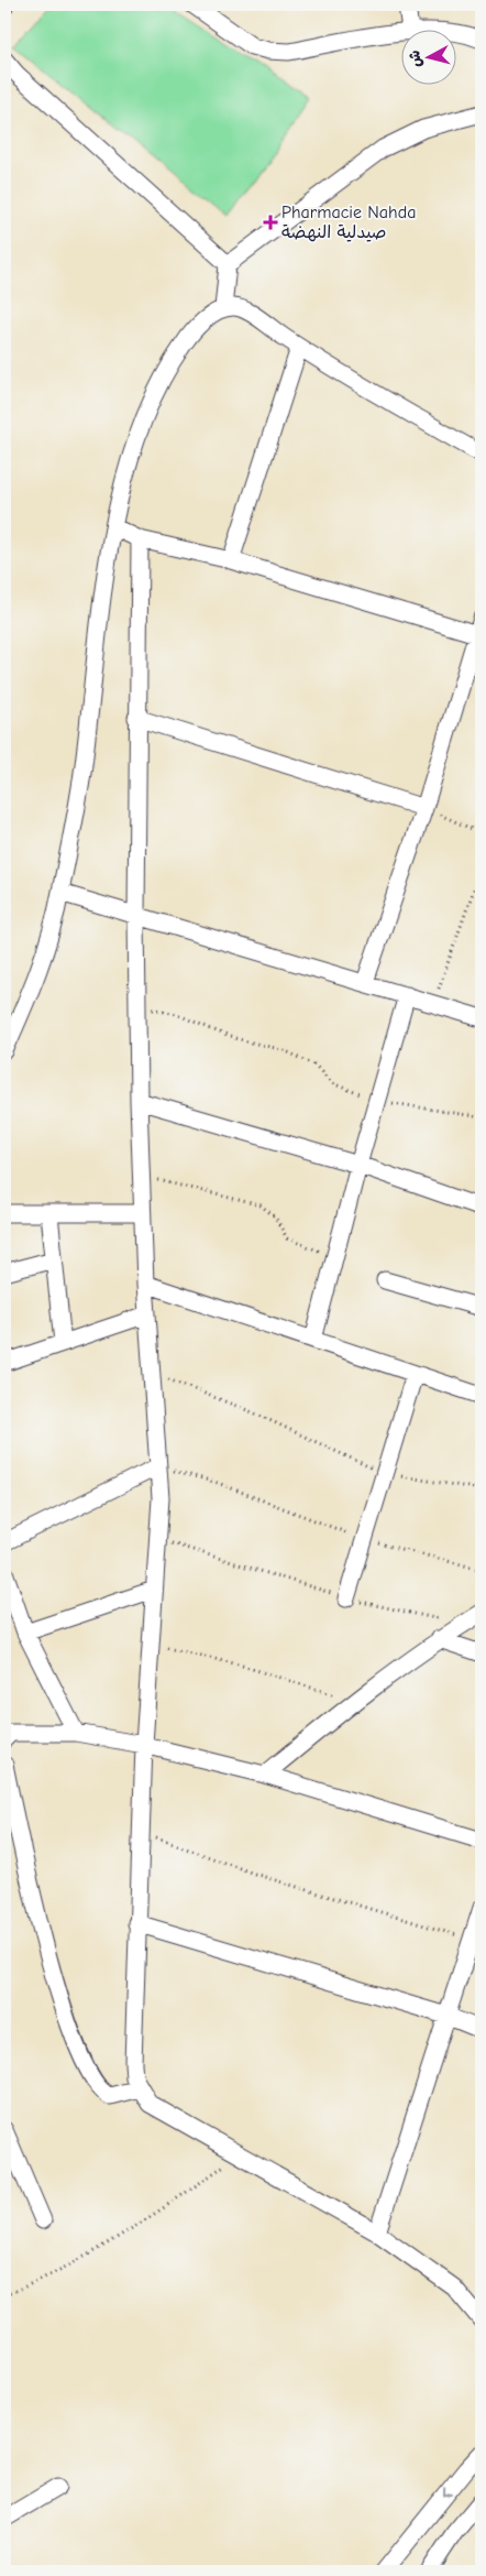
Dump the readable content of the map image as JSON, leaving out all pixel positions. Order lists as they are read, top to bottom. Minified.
{"places":{"health":["Pharmacie Nahda صيدلية النهضة"]},"north":"left"}
